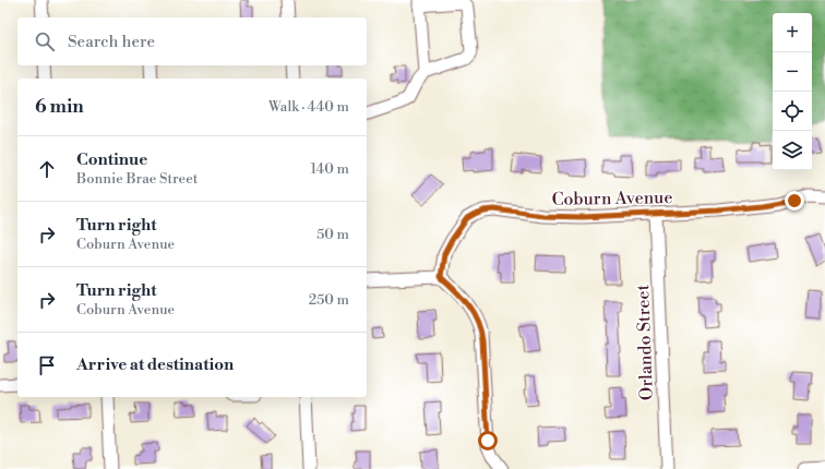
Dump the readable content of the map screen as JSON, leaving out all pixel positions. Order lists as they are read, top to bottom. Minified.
{"streets":{"street":["Coburn Avenue","Orlando Street"]},"crossings":[["Coburn Avenue","Orlando Street"]],"page":{"map_buttons":["+","−"],"search":"Search here","heading":["6 min","Walk · 440 m"],"list":[["Continue","Bonnie Brae Street","140 m"],["Turn right","Coburn Avenue","50 m"],["Turn right","Coburn Avenue","250 m"],"Arrive at destination"]}}
